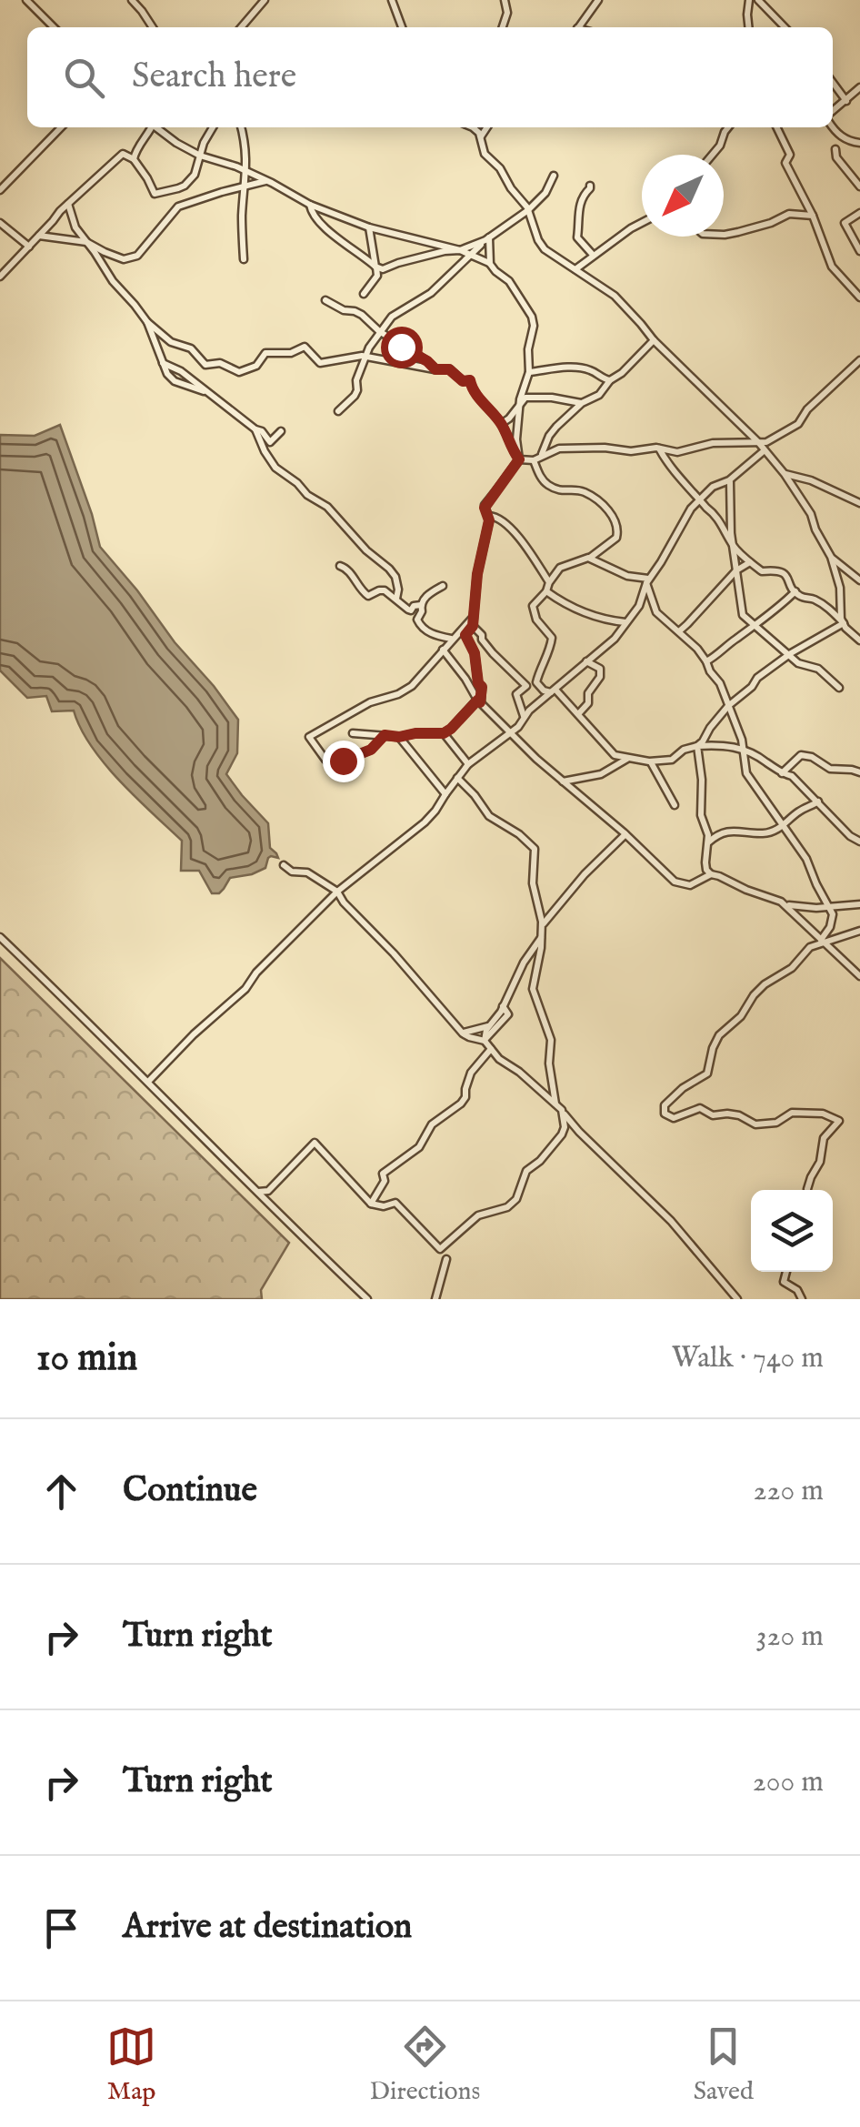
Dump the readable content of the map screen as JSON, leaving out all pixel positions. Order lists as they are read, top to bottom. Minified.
{"north":"bottom left","page":{"search":"Search here","heading":["10 min","Walk · 740 m"],"list":[["Continue","220 m"],["Turn right","320 m"],["Turn right","200 m"],"Arrive at destination"],"nav":["Map","Directions","Saved"]}}
